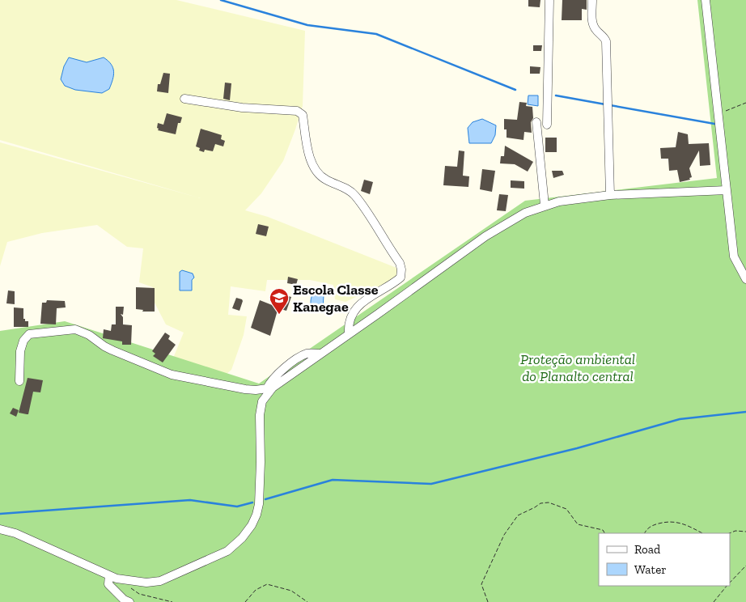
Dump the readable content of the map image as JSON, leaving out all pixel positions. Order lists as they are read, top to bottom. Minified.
{"parks":["Proteção ambiental do Planalto central"],"places":{"school or university":["Escola Classe Kanegae"]},"legend":["Road","Water"]}
